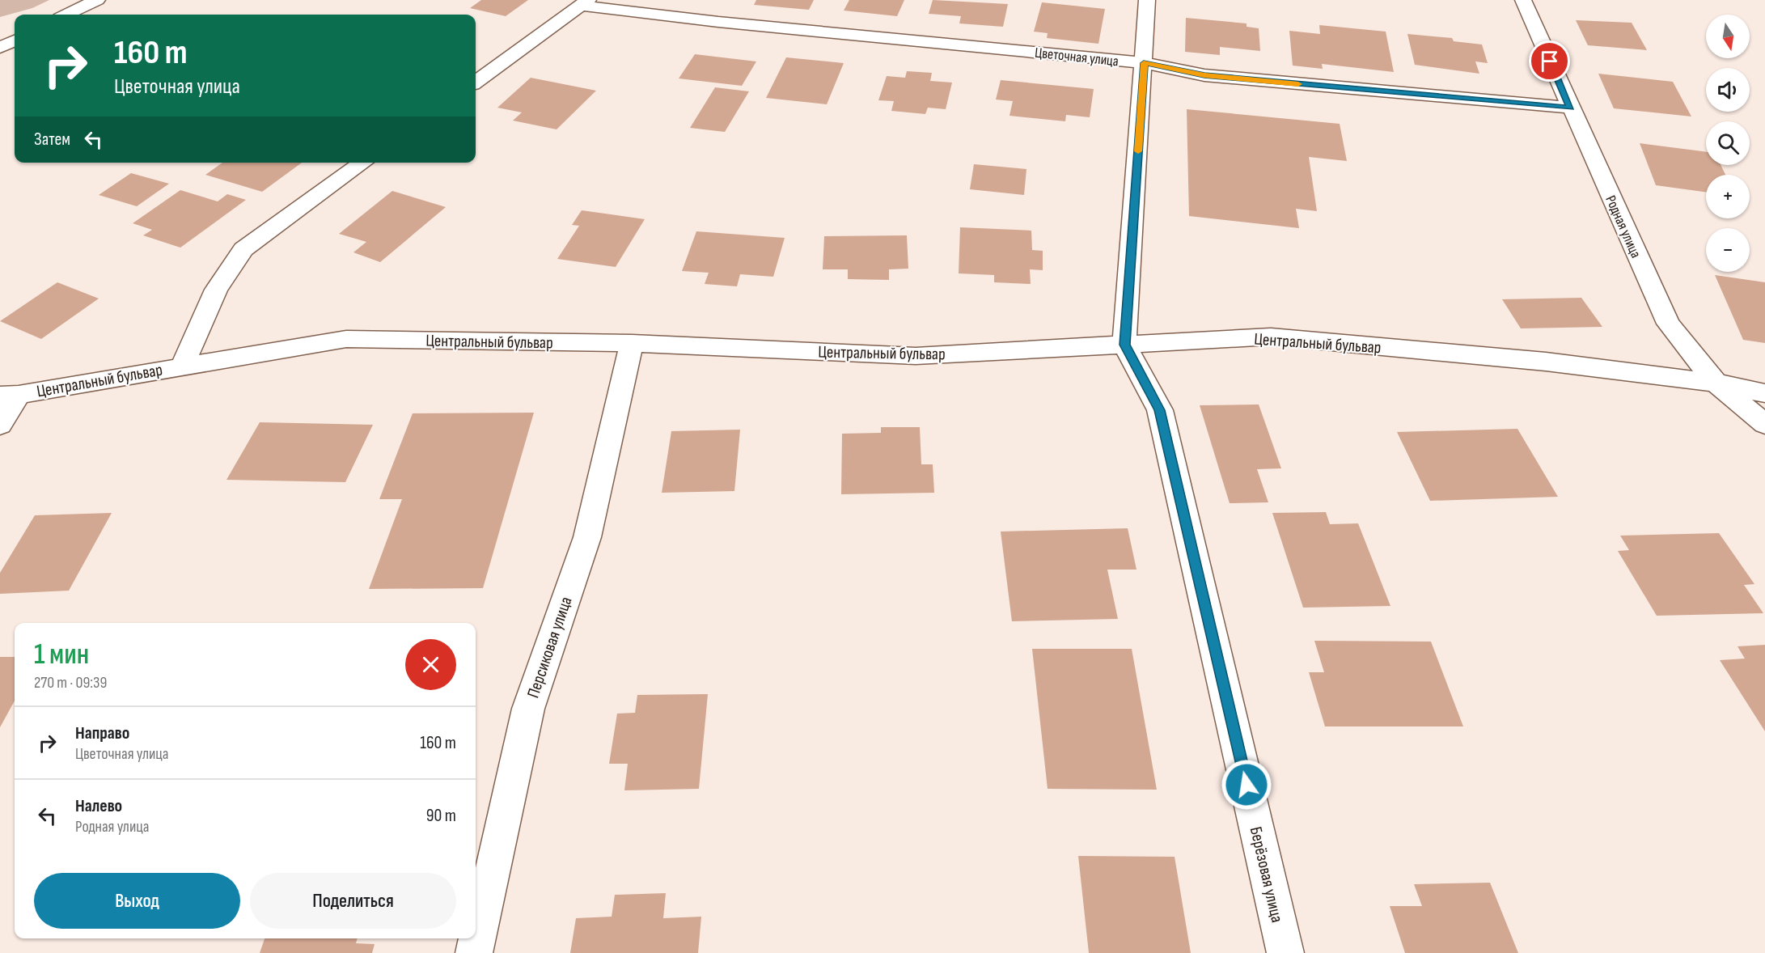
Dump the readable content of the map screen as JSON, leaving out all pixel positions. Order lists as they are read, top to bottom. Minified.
{"streets":{"street":["Цветочная улица","Родная улица","Центральный бульвар","Персиковая улица","Берёзовая улица"]},"crossings":[["Цветочная улица","Родная улица"],["Родная улица","Центральный бульвар"],["Центральный бульвар","Персиковая улица"],["Центральный бульвар","Берёзовая улица"]],"north":"bottom","page":{"map_buttons":["+","−"],"turn":["160 m","Цветочная улица"],"then":"Затем","heading":["1 мин","270 m · 09:39"],"list":[{"name":"Направо","note":"Цветочная улица","value":"160 m"},{"name":"Налево","note":"Родная улица","value":"90 m"}],"buttons":["Выход","Поделиться"]}}
